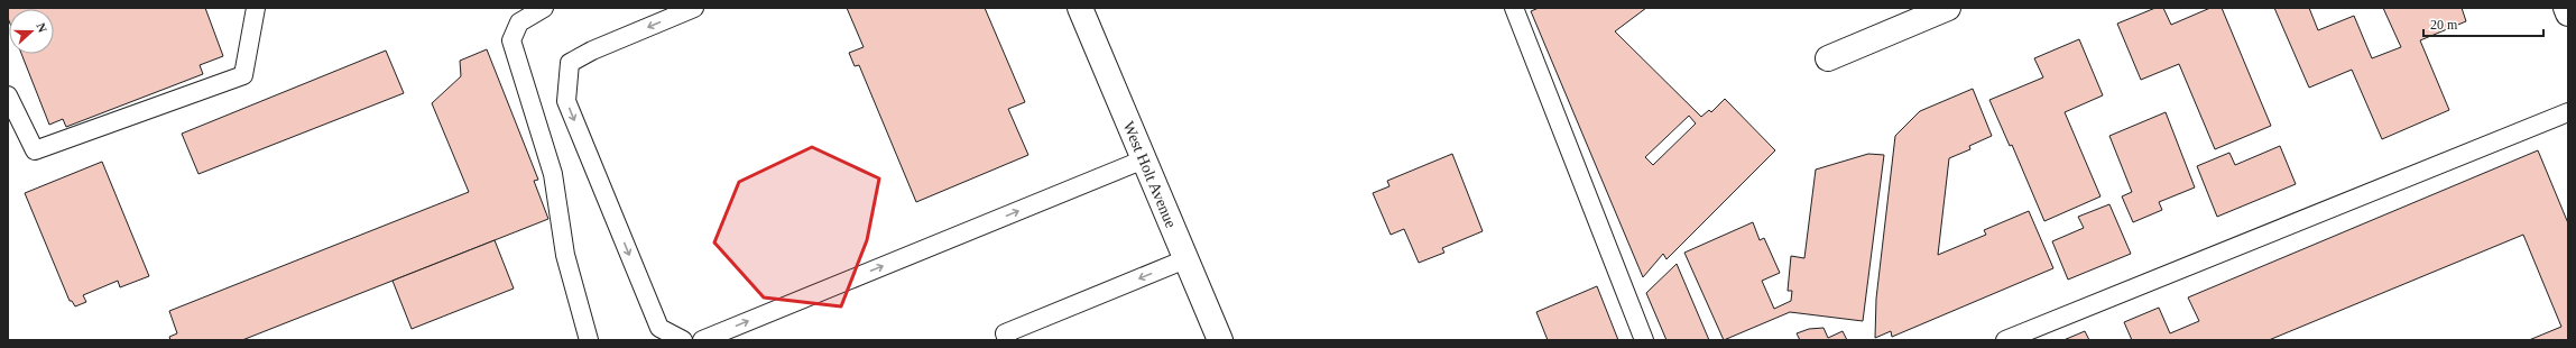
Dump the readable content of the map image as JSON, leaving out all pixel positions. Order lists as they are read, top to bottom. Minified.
{"streets":{"main road":["West Holt Avenue"]},"scale_bar":"20 m","north":"right"}
